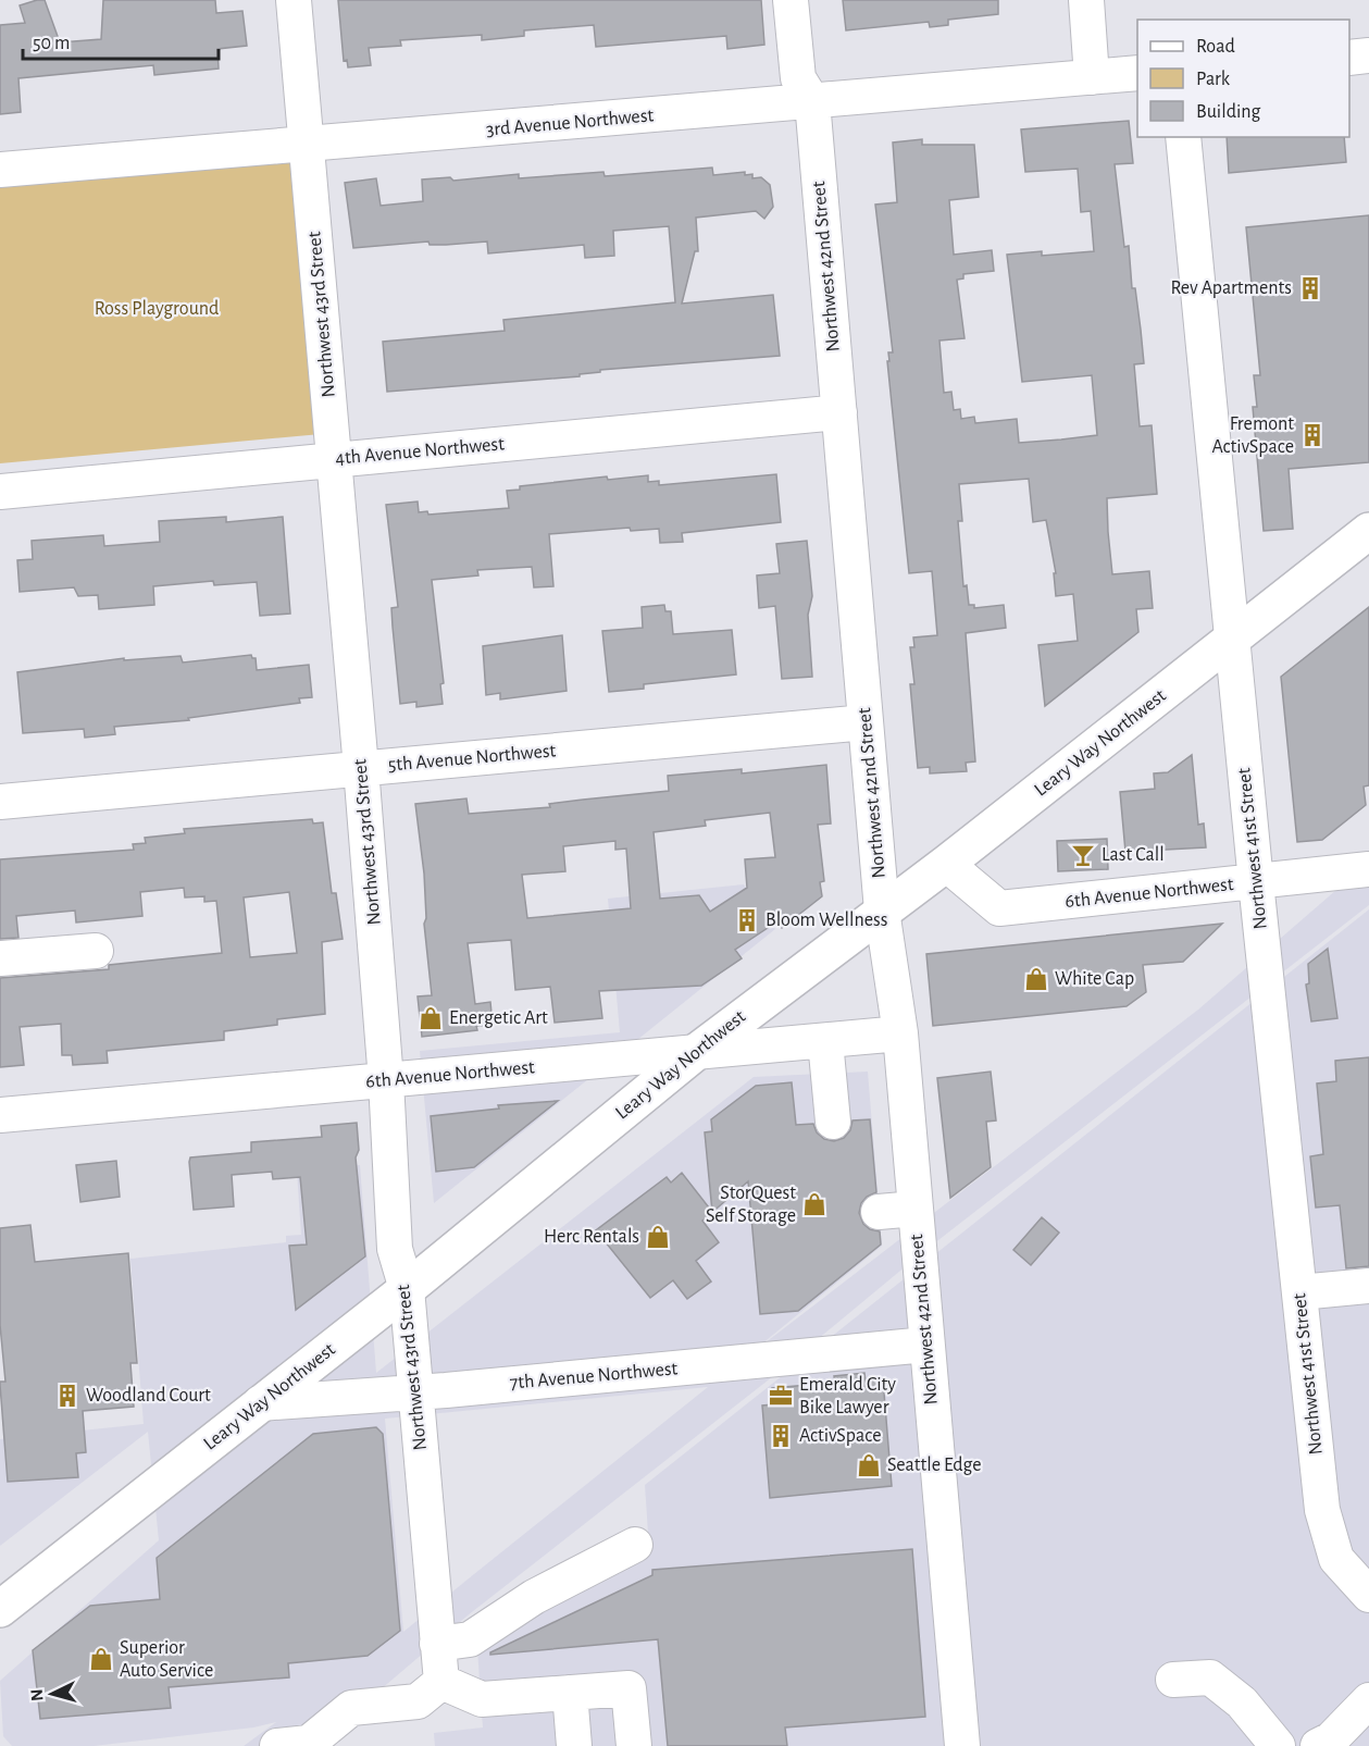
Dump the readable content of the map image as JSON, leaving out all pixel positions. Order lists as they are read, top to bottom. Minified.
{"streets":{"main road":["Leary Way Northwest"],"street":["3rd Avenue Northwest","Northwest 42nd Street","Northwest 43rd Street","4th Avenue Northwest","5th Avenue Northwest","Northwest 41st Street","6th Avenue Northwest","7th Avenue Northwest"]},"crossings":[["3rd Avenue Northwest","Northwest 42nd Street"],["3rd Avenue Northwest","Northwest 43rd Street"],["Northwest 42nd Street","4th Avenue Northwest"],["Northwest 42nd Street","Leary Way Northwest"],["Northwest 42nd Street","5th Avenue Northwest"],["Northwest 42nd Street","6th Avenue Northwest"],["Northwest 42nd Street","7th Avenue Northwest"],["Northwest 43rd Street","4th Avenue Northwest"],["Northwest 43rd Street","Leary Way Northwest"],["Northwest 43rd Street","5th Avenue Northwest"],["Northwest 43rd Street","6th Avenue Northwest"],["Northwest 43rd Street","7th Avenue Northwest"],["Leary Way Northwest","Northwest 41st Street"],["Leary Way Northwest","6th Avenue Northwest"],["Leary Way Northwest","7th Avenue Northwest"],["Northwest 41st Street","6th Avenue Northwest"]],"parks":["Ross Playground"],"places":{"building":["Rev Apartments","Fremont ActivSpace","Bloom Wellness","Woodland Court","ActivSpace"],"bar":["Last Call"],"shop":["White Cap","Energetic Art","StorQuest Self Storage","Herc Rentals","Seattle Edge","Superior Auto Service"],"office":["Emerald City Bike Lawyer"]},"legend":["Road","Park","Building"],"scale_bar":"50 m","north":"left"}
